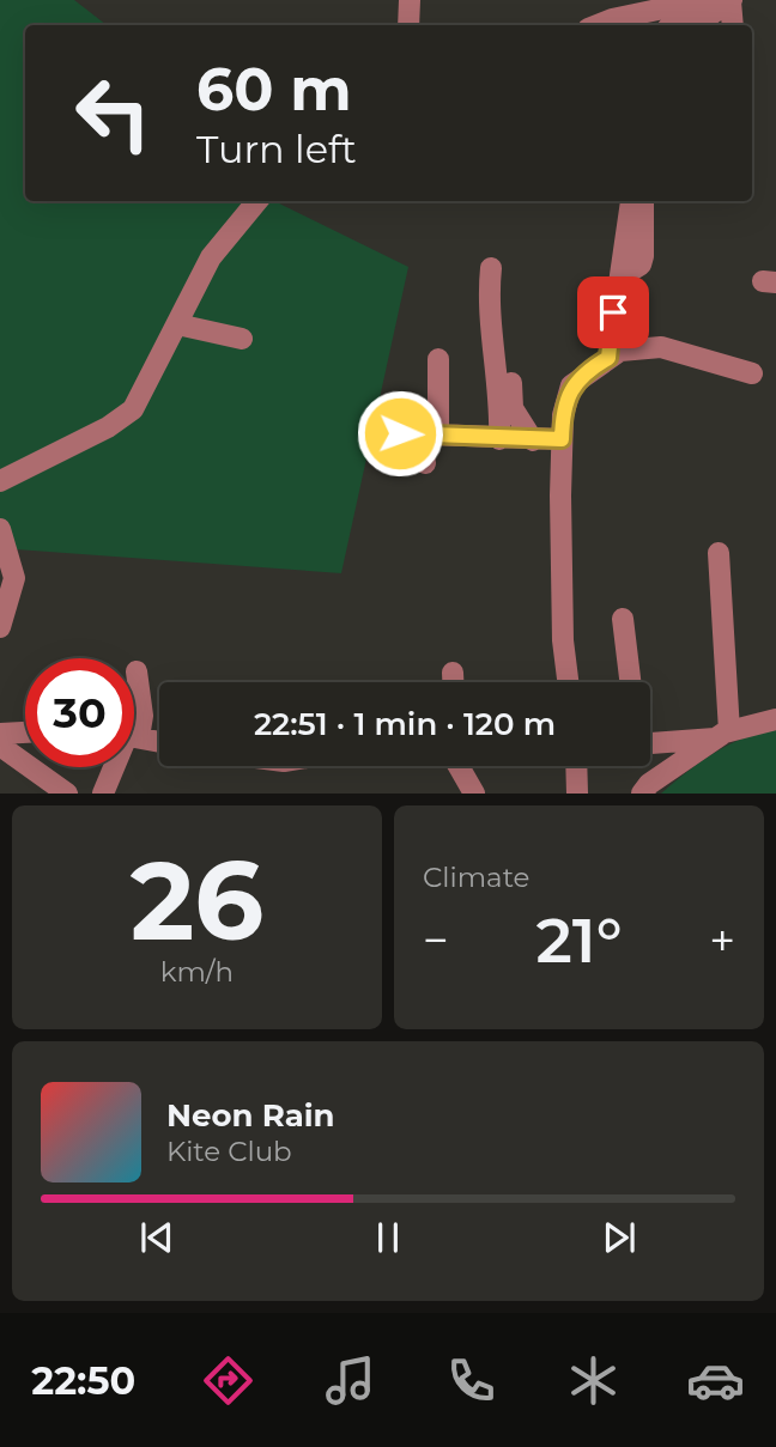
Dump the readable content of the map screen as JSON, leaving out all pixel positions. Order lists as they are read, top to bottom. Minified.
{"page":{"turn":["60 m","Turn left"],"limit":"30","trip":"22:51 · 1 min · 120 m","tile":[["26","km/h"],"Climate"],"heat":["−","21°","+"],"song":["Neon Rain","Kite Club"],"tabs":"22:50"}}
